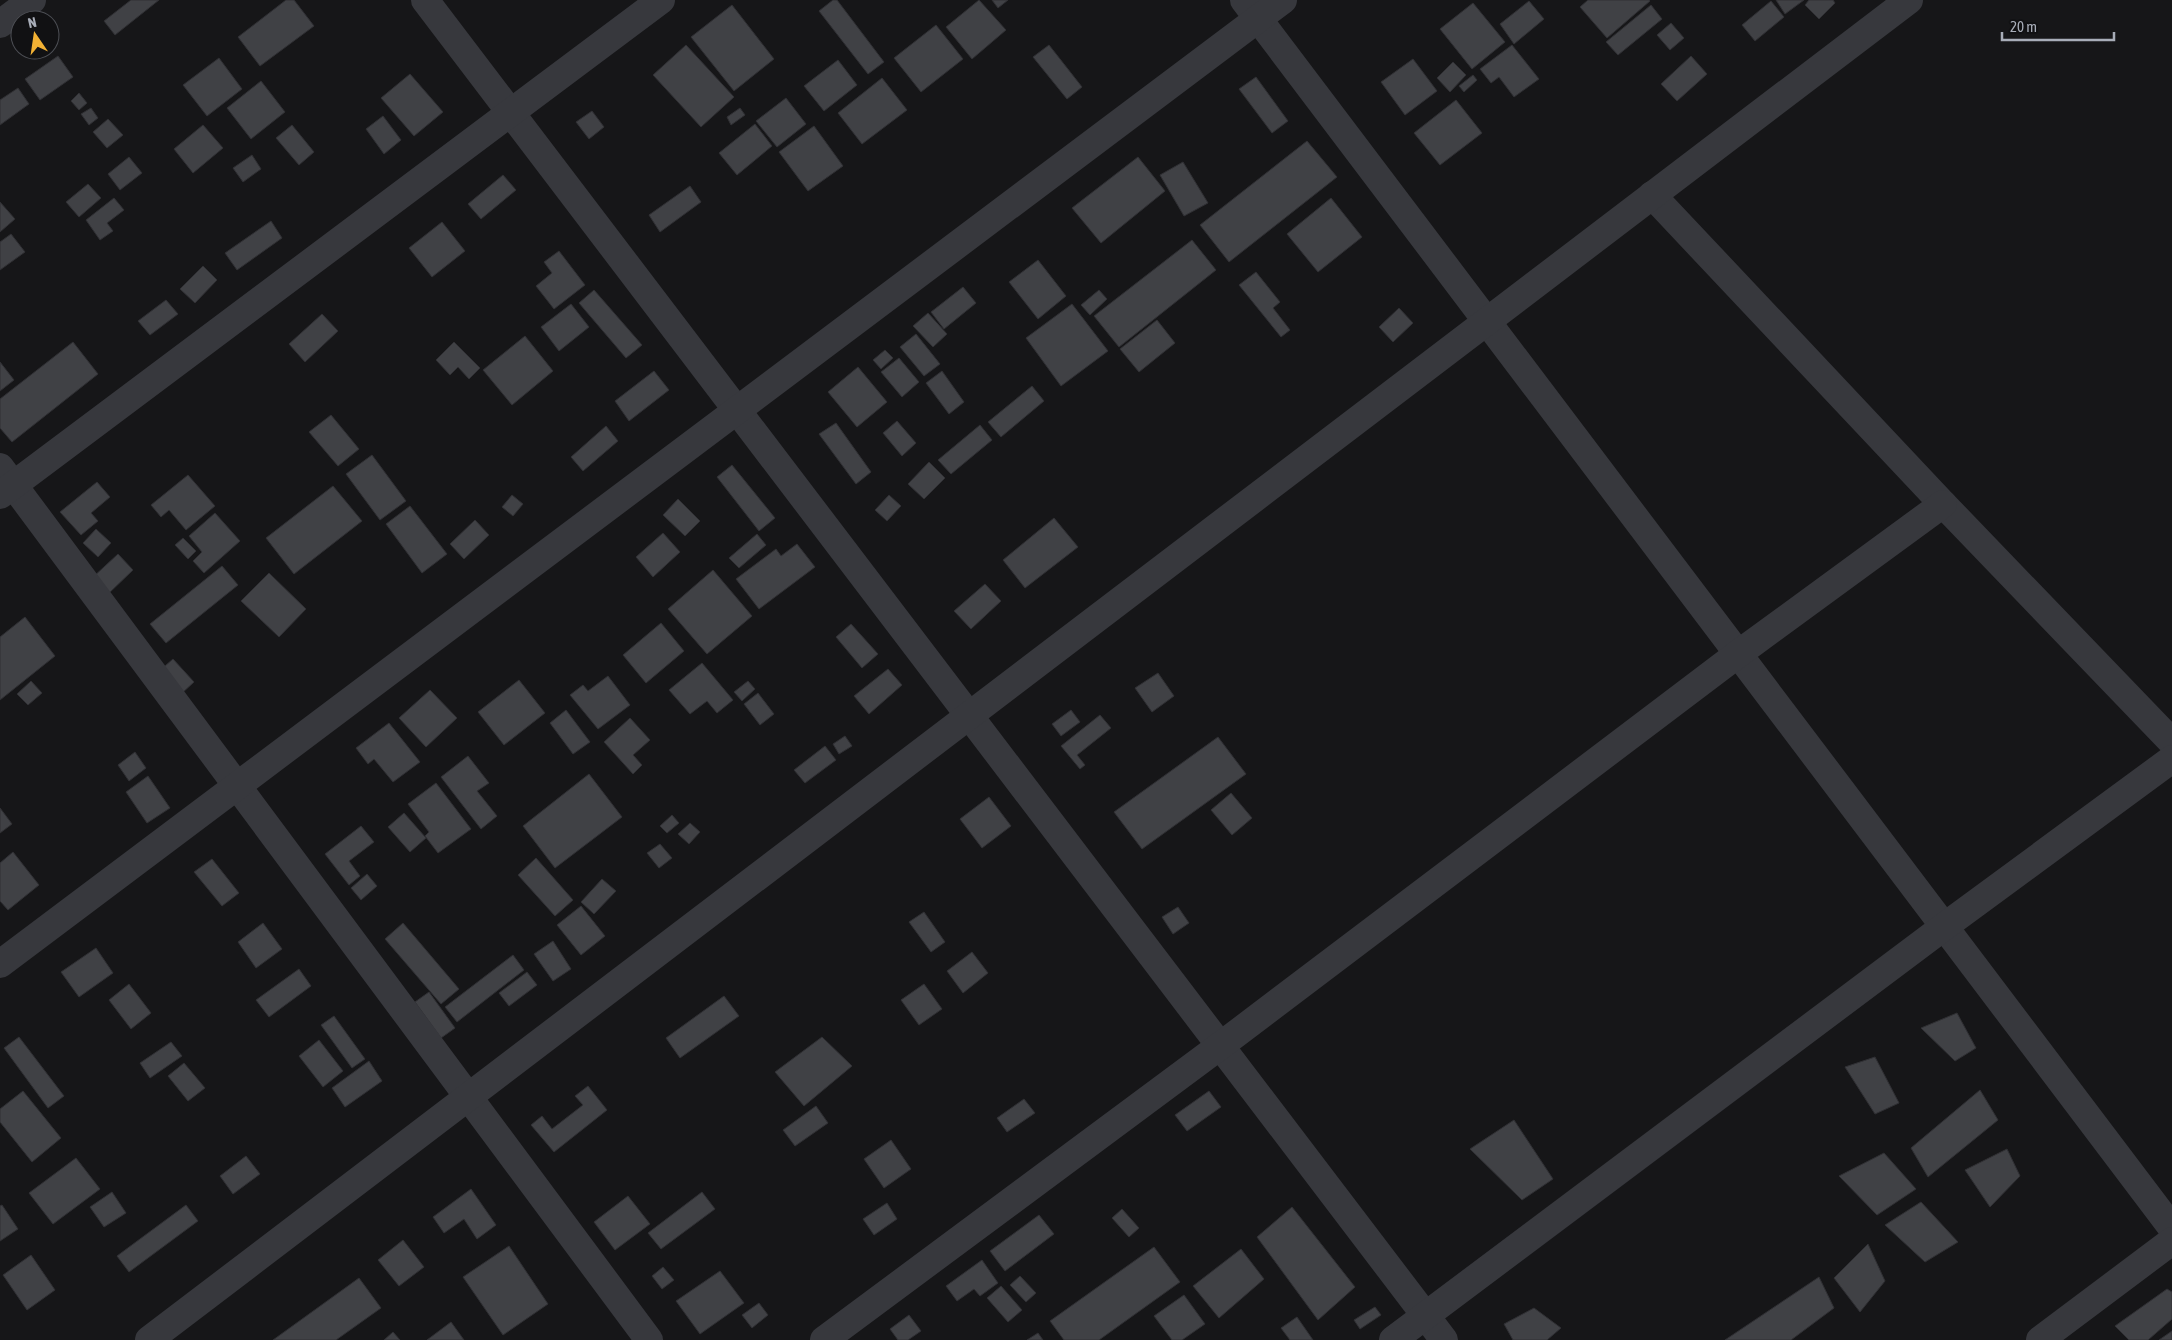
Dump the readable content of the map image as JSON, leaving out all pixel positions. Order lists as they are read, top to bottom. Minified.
{"scale_bar":"20 m","north":"top"}
